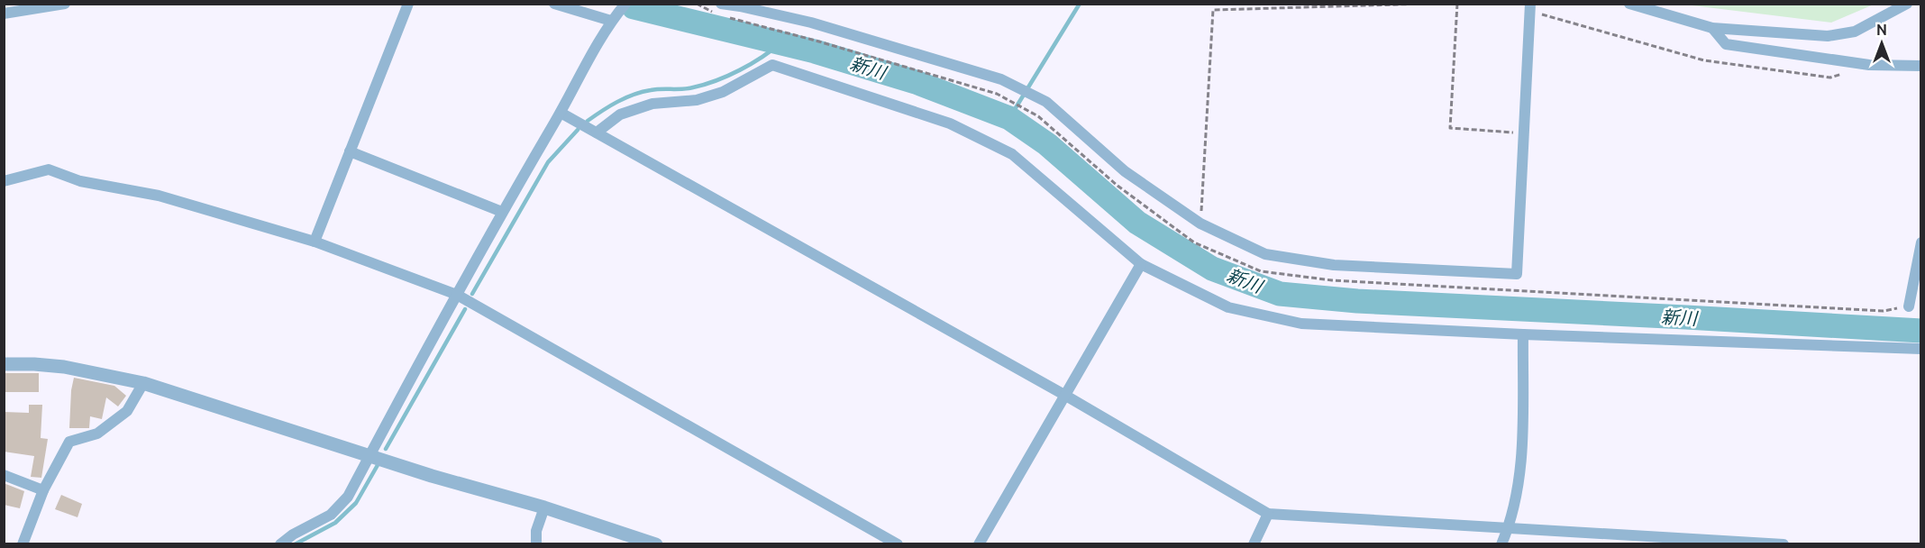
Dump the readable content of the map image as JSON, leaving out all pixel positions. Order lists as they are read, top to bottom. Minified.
{"water":["新川"],"north":"top"}
